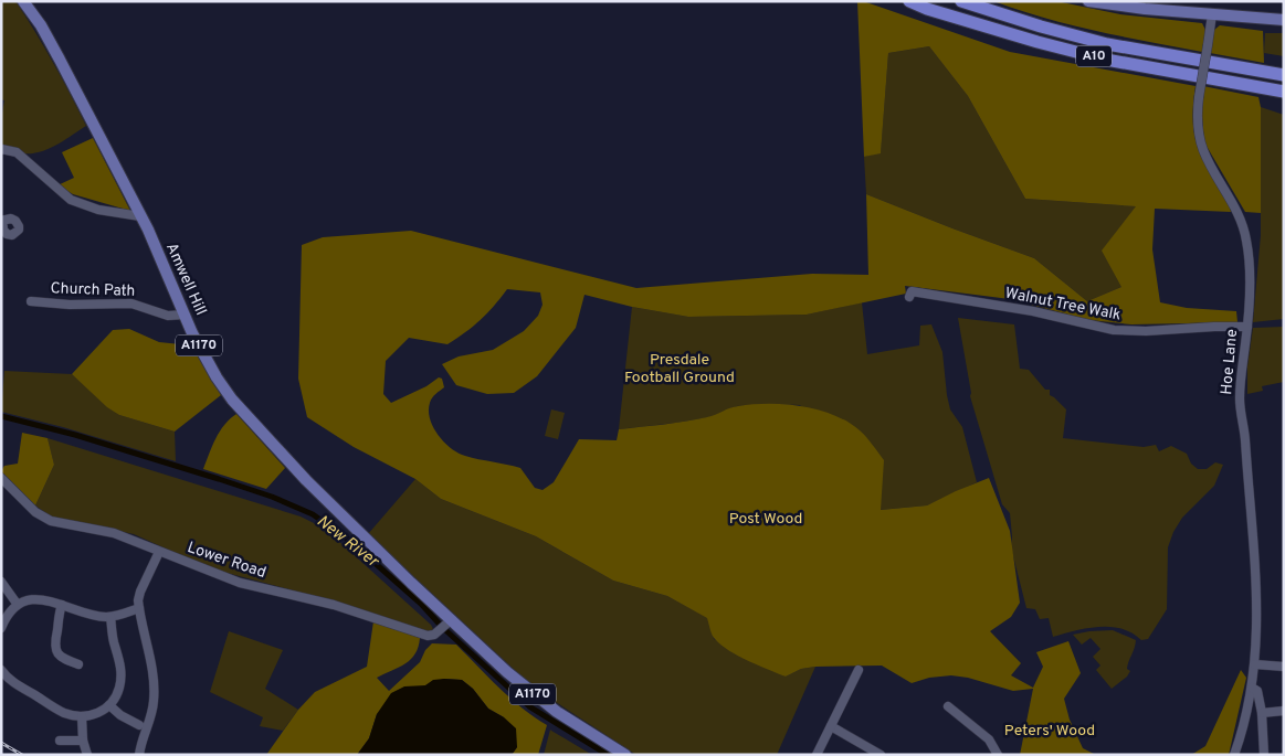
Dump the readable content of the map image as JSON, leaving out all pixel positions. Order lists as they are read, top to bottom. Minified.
{"streets":{"highway":["A10"],"main road":["Amwell Hill","A1170"],"street":["Church Path","Walnut Tree Walk","Hoe Lane","Lower Road"]},"crossings":[["Amwell Hill","Church Path"],["Amwell Hill","A1170"],["Amwell Hill","Lower Road"],["Walnut Tree Walk","Hoe Lane"],["A1170","Lower Road"]],"water":["New River"],"parks":["Presdale Football Ground","Post Wood","Peters' Wood"]}
